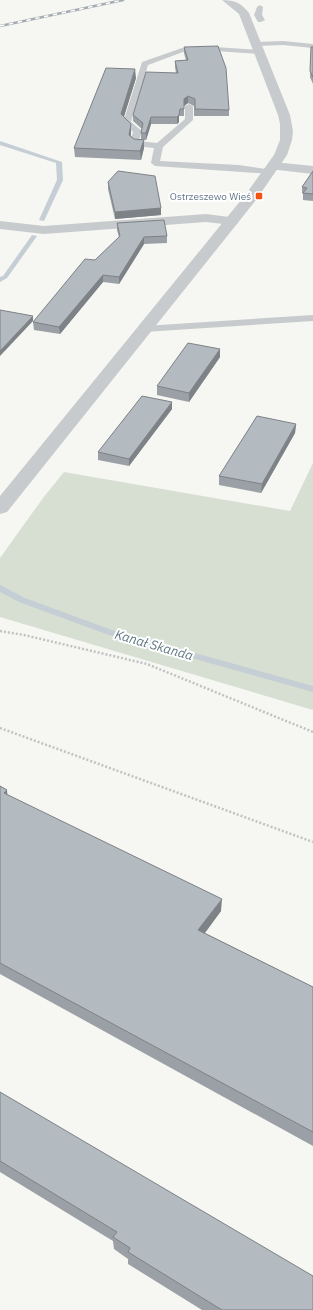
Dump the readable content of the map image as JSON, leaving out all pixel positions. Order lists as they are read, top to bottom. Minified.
{"water":["Kanał Skanda"],"places":{"transit":["Ostrzeszewo Wieś"]}}
